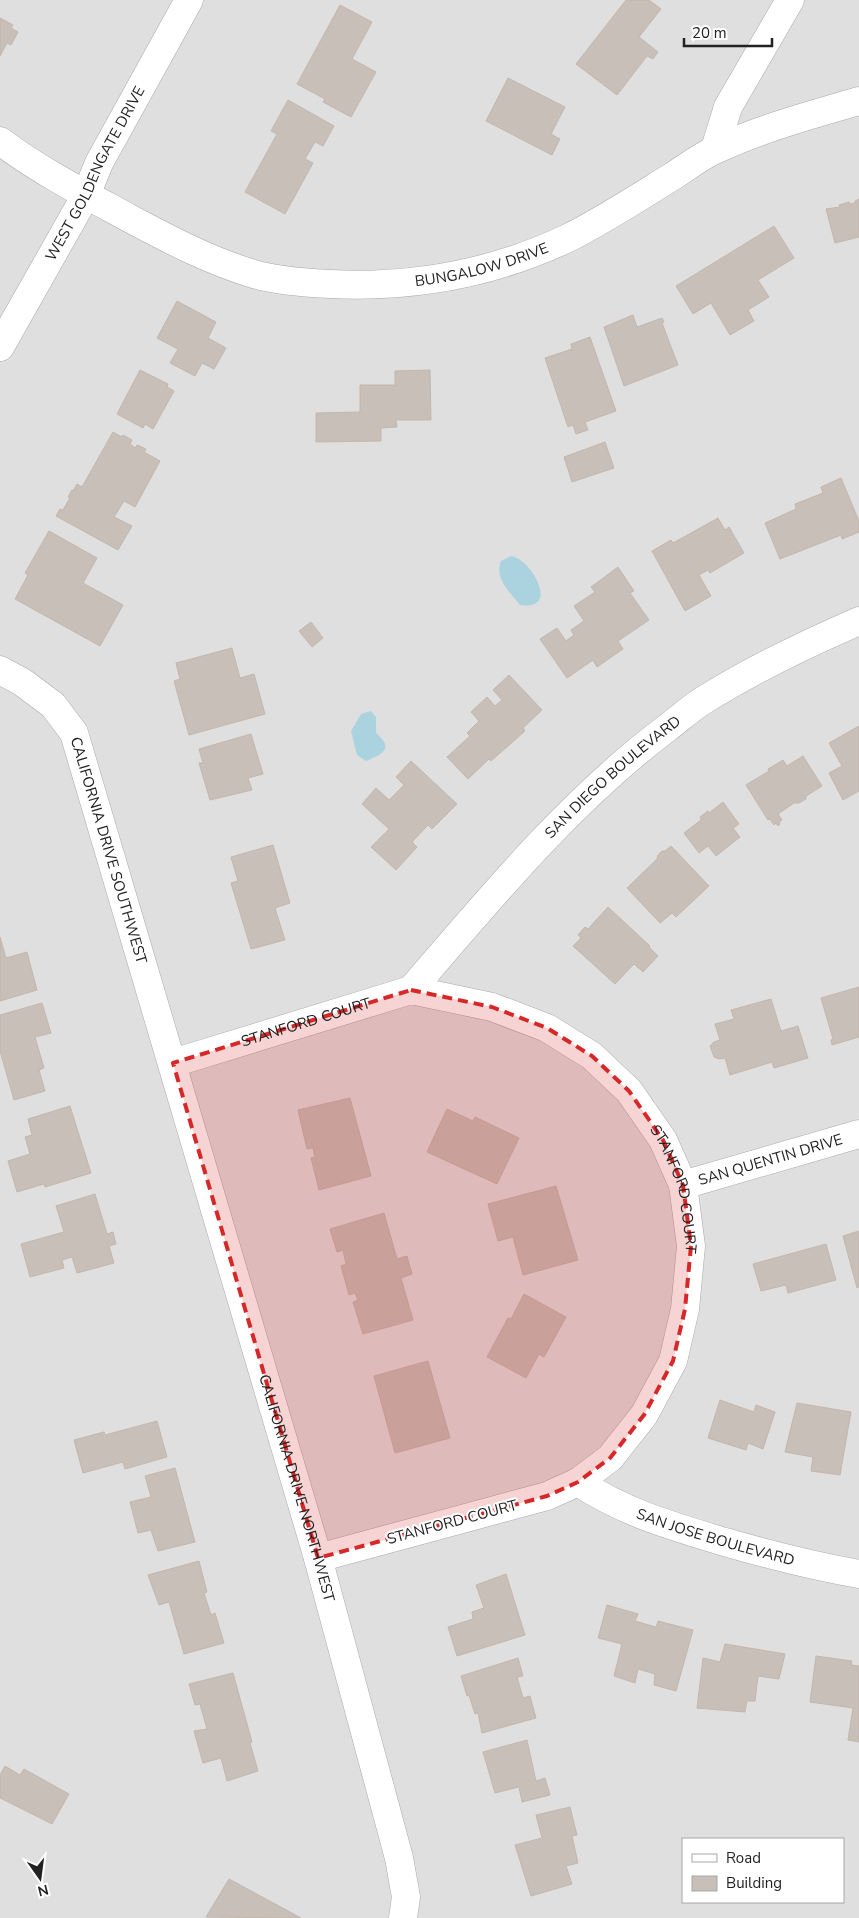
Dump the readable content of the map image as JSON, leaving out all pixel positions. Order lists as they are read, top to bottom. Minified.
{"streets":{"street":["WEST GOLDENGATE DRIVE","BUNGALOW DRIVE","SAN DIEGO BOULEVARD","CALIFORNIA DRIVE SOUTHWEST","STANFORD COURT","SAN QUENTIN DRIVE","CALIFORNIA DRIVE NORTHWEST","SAN JOSE BOULEVARD"]},"crossings":[["WEST GOLDENGATE DRIVE","BUNGALOW DRIVE"],["SAN DIEGO BOULEVARD","STANFORD COURT"],["CALIFORNIA DRIVE SOUTHWEST","STANFORD COURT"],["CALIFORNIA DRIVE SOUTHWEST","CALIFORNIA DRIVE NORTHWEST"],["STANFORD COURT","SAN QUENTIN DRIVE"],["STANFORD COURT","CALIFORNIA DRIVE NORTHWEST"],["STANFORD COURT","SAN JOSE BOULEVARD"]],"legend":["Road","Building"],"scale_bar":"20 m","north":"bottom"}
